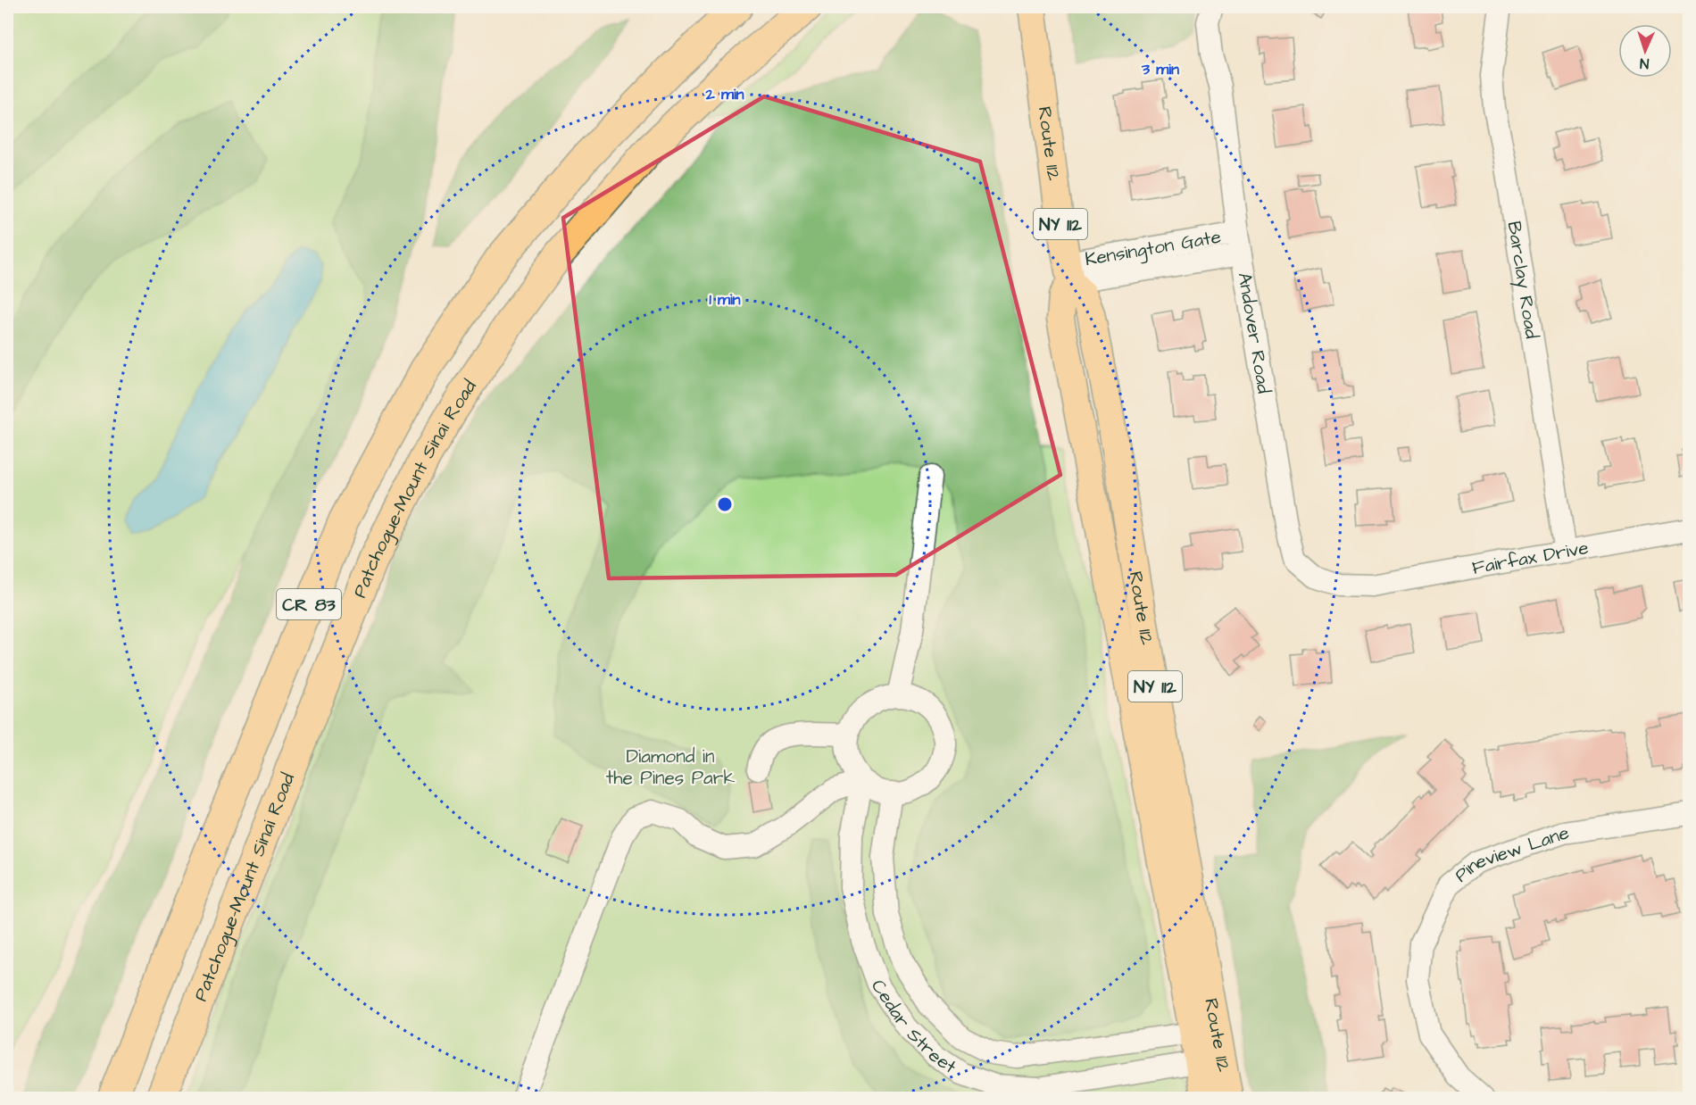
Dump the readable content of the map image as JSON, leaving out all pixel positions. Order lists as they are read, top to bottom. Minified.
{"streets":{"highway":["Patchogue-Mount Sinai Road","CR 83"],"main road":["Route 112","NY 112"],"street":["Kensington Gate","Barclay Road","Andover Road","Fairfax Drive","Pineview Lane","Cedar Street"]},"crossings":[["Route 112","Kensington Gate"],["Route 112","Cedar Street"],["Kensington Gate","Andover Road"],["Barclay Road","Fairfax Drive"],["Andover Road","Fairfax Drive"]],"parks":["Diamond in the Pines Park"],"north":"bottom","rings":["3 min","2 min","1 min"]}
